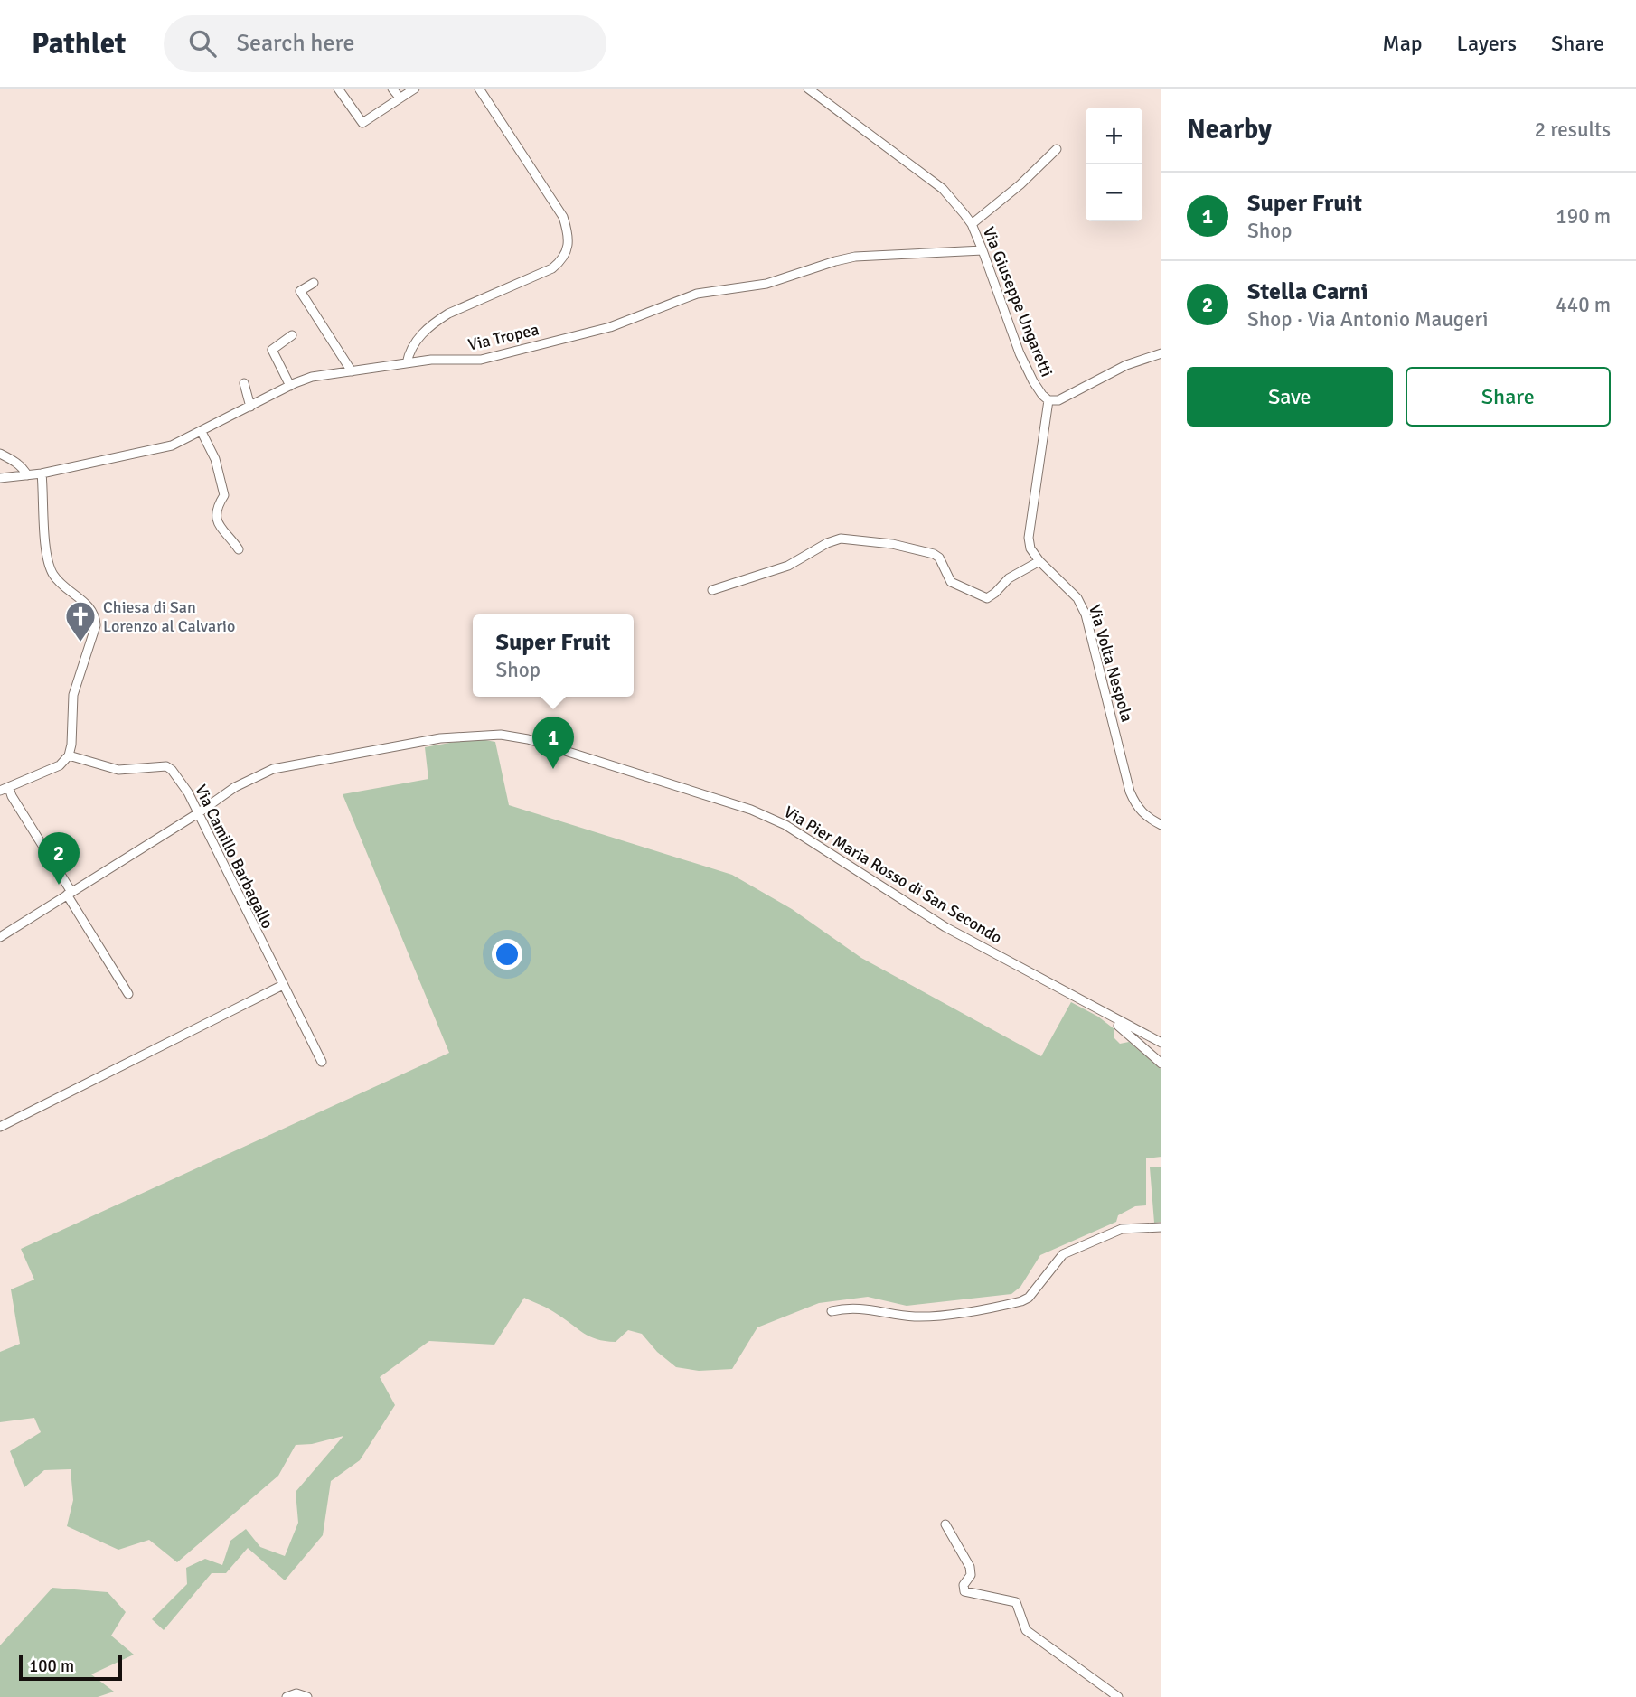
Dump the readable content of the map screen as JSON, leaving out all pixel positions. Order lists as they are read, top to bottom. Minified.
{"streets":{"street":["Via Giuseppe Ungaretti","Via Tropea","Via Volta Nespola","Via Camillo Barbagallo","Via Pier Maria Rosso di San Secondo"]},"crossings":[["Via Giuseppe Ungaretti","Via Tropea"],["Via Giuseppe Ungaretti","Via Volta Nespola"],["Via Camillo Barbagallo","Via Pier Maria Rosso di San Secondo"]],"places":{"church":["Chiesa di San Lorenzo al Calvario"]},"scale_bar":"100 m","page":{"header":"Pathlet","search":"Search here","nav":["Map","Layers","Share"],"heading":["Nearby","2 results"],"map_buttons":["+","−"],"list":[{"mark":"1","name":"Super Fruit","note":"Shop","value":"190 m"},{"mark":"2","name":"Stella Carni","note":"Shop · Via Antonio Maugeri","value":"440 m"}],"buttons":["Save","Share"],"popup":["Super Fruit","Shop"],"pins":["1","2"],"scale":"100 m"}}
